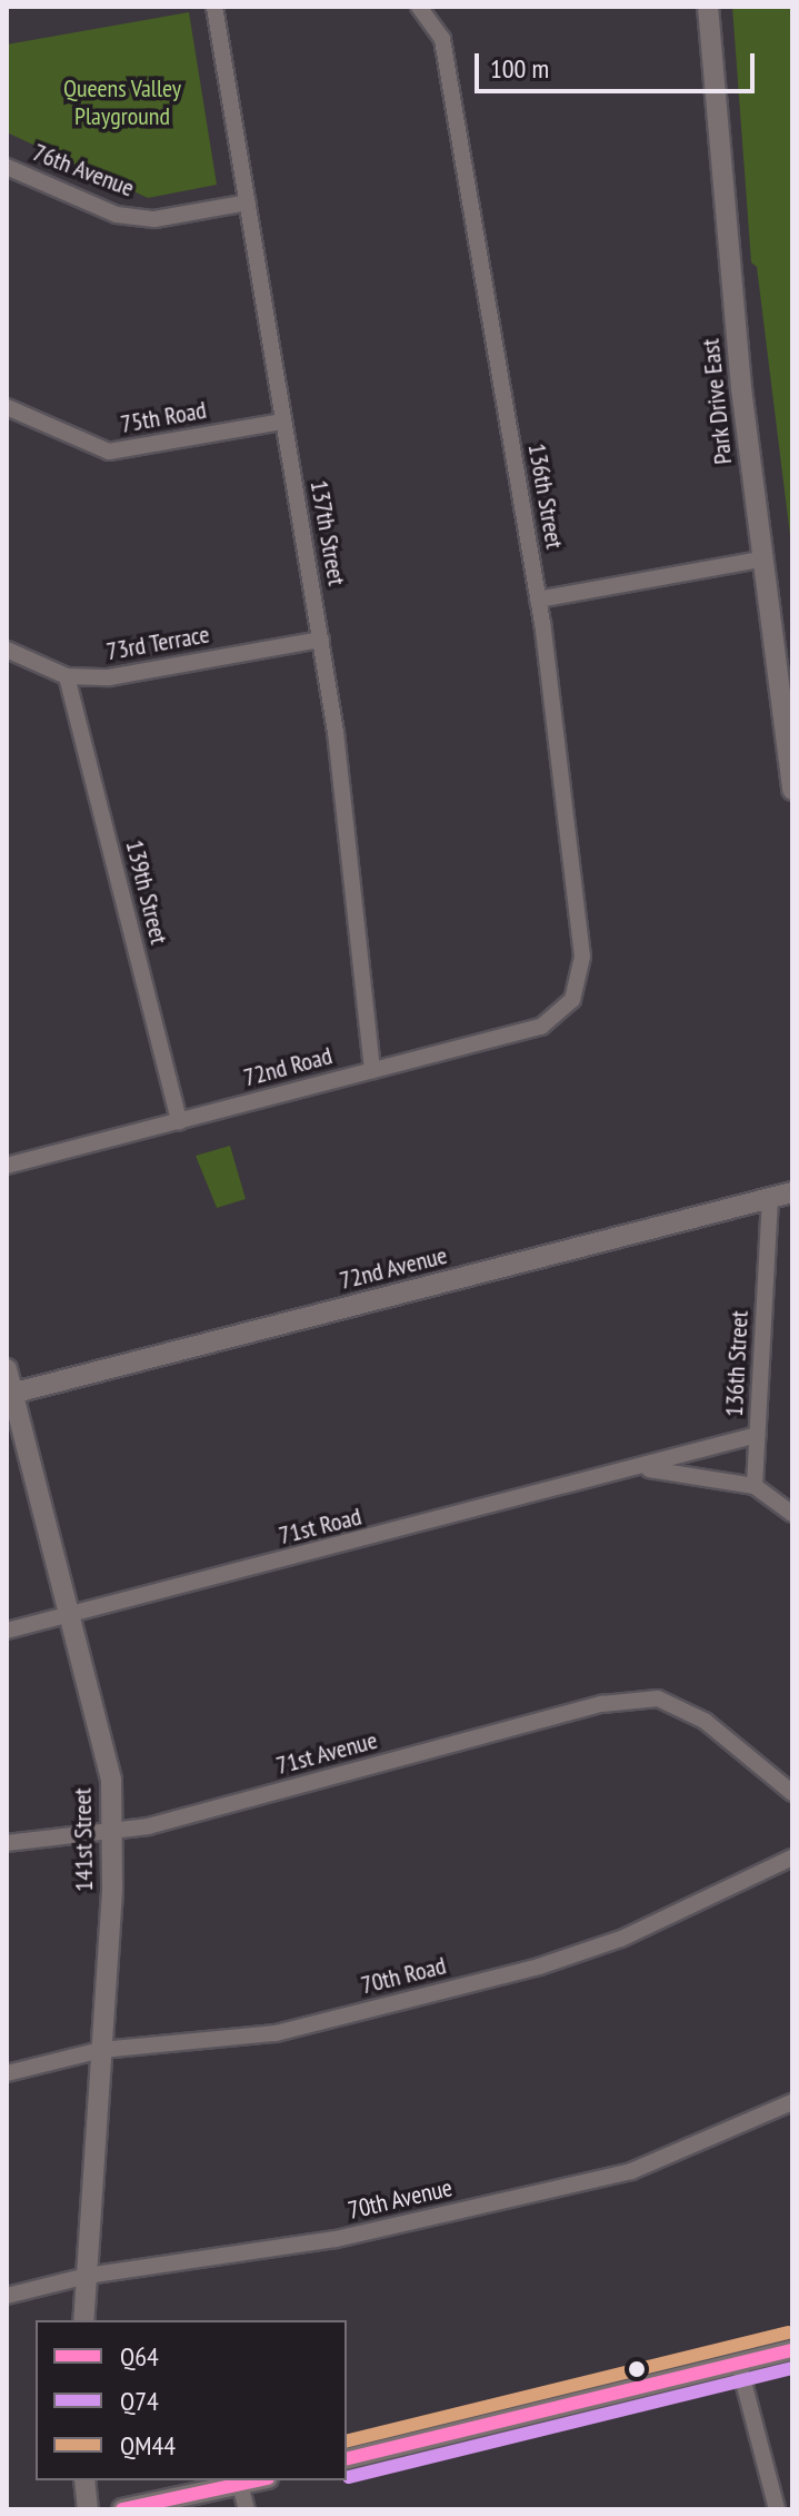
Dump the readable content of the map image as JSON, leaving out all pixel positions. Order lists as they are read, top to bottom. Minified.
{"streets":{"street":["76th Avenue","Park Drive East","75th Road","136th Street","137th Street","73rd Terrace","139th Street","72nd Road","72nd Avenue","71st Road","71st Avenue","141st Street","70th Road","70th Avenue"]},"crossings":[["76th Avenue","137th Street"],["75th Road","137th Street"],["136th Street","72nd Road"],["136th Street","72nd Avenue"],["136th Street","71st Road"],["137th Street","73rd Terrace"],["137th Street","72nd Road"],["73rd Terrace","139th Street"],["139th Street","72nd Road"],["72nd Avenue","141st Street"],["71st Road","141st Street"],["71st Avenue","141st Street"],["141st Street","70th Road"],["141st Street","70th Avenue"]],"parks":["Queens Valley Playground"],"lines":["transit line QM44","transit line Q64","transit line Q74"],"legend":["Q64","Q74","QM44"],"scale_bar":"100 m"}
